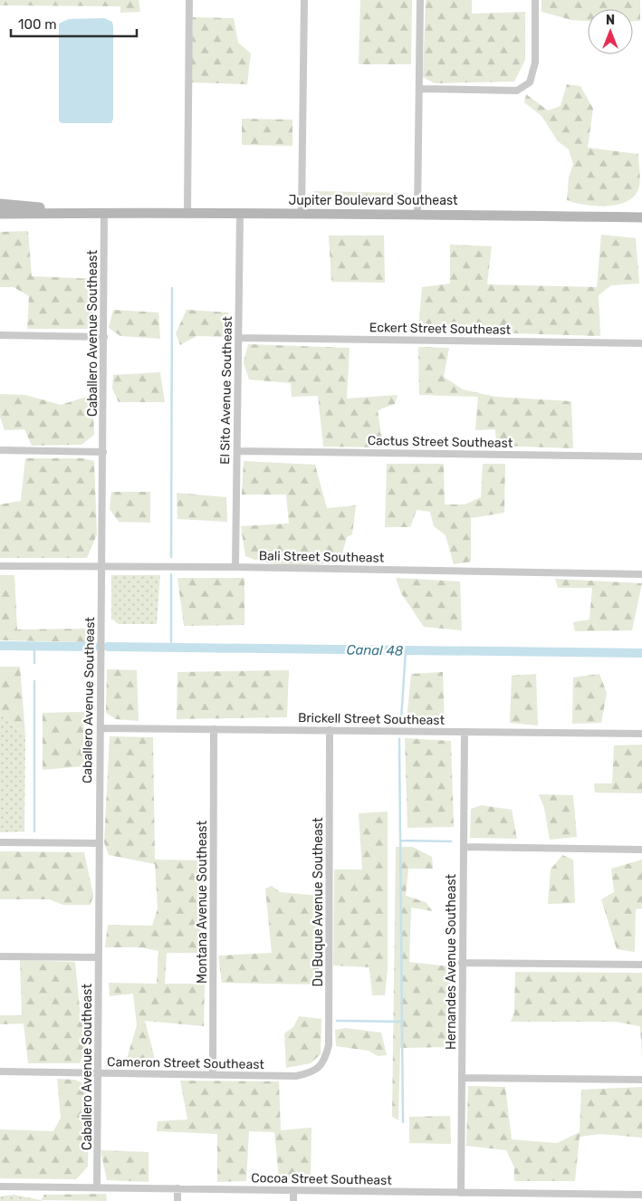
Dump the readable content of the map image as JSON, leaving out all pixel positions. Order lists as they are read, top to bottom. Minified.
{"streets":{"street":["Jupiter Boulevard Southeast","Eckert Street Southeast","Caballero Avenue Southeast","El Sito Avenue Southeast","Cactus Street Southeast","Bali Street Southeast","Brickell Street Southeast","Montana Avenue Southeast","Du Buque Avenue Southeast","Hernandes Avenue Southeast","Cameron Street Southeast","Cocoa Street Southeast"]},"crossings":[["Jupiter Boulevard Southeast","Caballero Avenue Southeast"],["Jupiter Boulevard Southeast","El Sito Avenue Southeast"],["Eckert Street Southeast","El Sito Avenue Southeast"],["Caballero Avenue Southeast","Bali Street Southeast"],["Caballero Avenue Southeast","Brickell Street Southeast"],["Caballero Avenue Southeast","Cameron Street Southeast"],["Caballero Avenue Southeast","Cocoa Street Southeast"],["El Sito Avenue Southeast","Cactus Street Southeast"],["El Sito Avenue Southeast","Bali Street Southeast"],["Brickell Street Southeast","Montana Avenue Southeast"],["Brickell Street Southeast","Du Buque Avenue Southeast"],["Brickell Street Southeast","Hernandes Avenue Southeast"],["Montana Avenue Southeast","Cameron Street Southeast"],["Du Buque Avenue Southeast","Cameron Street Southeast"],["Hernandes Avenue Southeast","Cocoa Street Southeast"]],"water":["Canal 48"],"scale_bar":"100 m","north":"top"}
